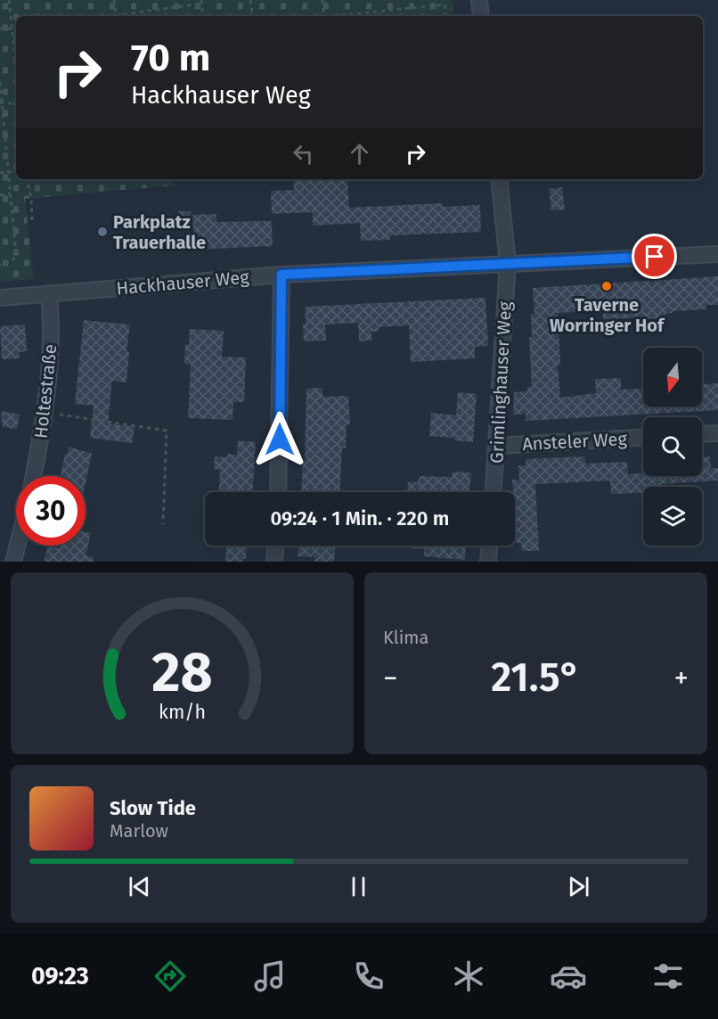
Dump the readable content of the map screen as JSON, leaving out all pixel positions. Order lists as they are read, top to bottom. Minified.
{"streets":{"street":["Hackhauser Weg","Grimlinghauser Weg","Holtestraße","Ansteler Weg"]},"crossings":[["Hackhauser Weg","Grimlinghauser Weg"],["Hackhauser Weg","Holtestraße"],["Grimlinghauser Weg","Ansteler Weg"]],"places":["Parkplatz Trauerhalle","Taverne Worringer Hof"],"north":"bottom","page":{"turn":["70 m","Hackhauser Weg"],"limit":"30","trip":"09:24 · 1 Min. · 220 m","tile":"Klima","heat":["−","21.5°","+"],"song":["Slow Tide","Marlow"],"tabs":"09:23","gauge":["28","km/h"]}}
